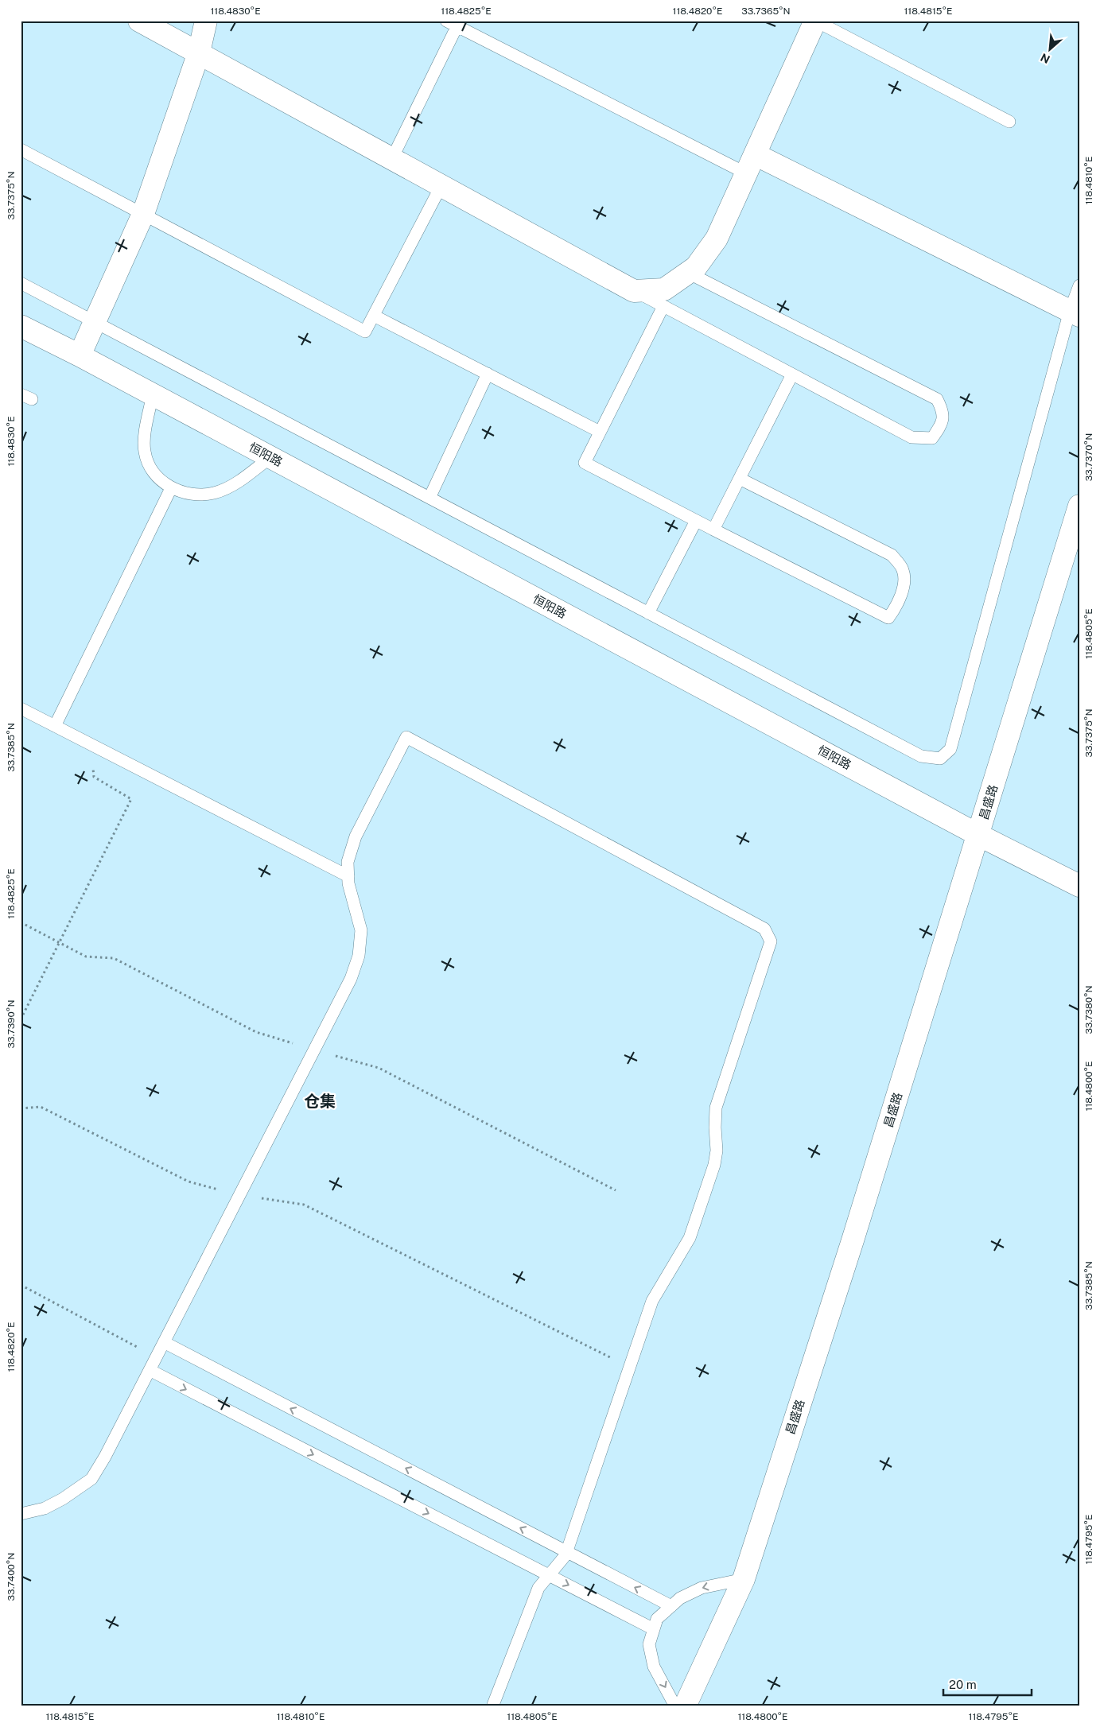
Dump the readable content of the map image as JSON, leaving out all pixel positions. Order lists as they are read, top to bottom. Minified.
{"streets":{"street":["恒阳路","昌盛路"]},"crossings":[["恒阳路","昌盛路"]],"districts":["仓集"],"scale_bar":"20 m","north":"bottom left","coordinates":["118.4830°E","118.4825°E","118.4820°E","33.7365°N","118.4815°E","118.4810°E","33.7375°N","33.7370°N","118.4805°E","33.7385°N","33.7380°N","33.7390°N","118.4800°E","118.4795°E","33.7400°N"]}
